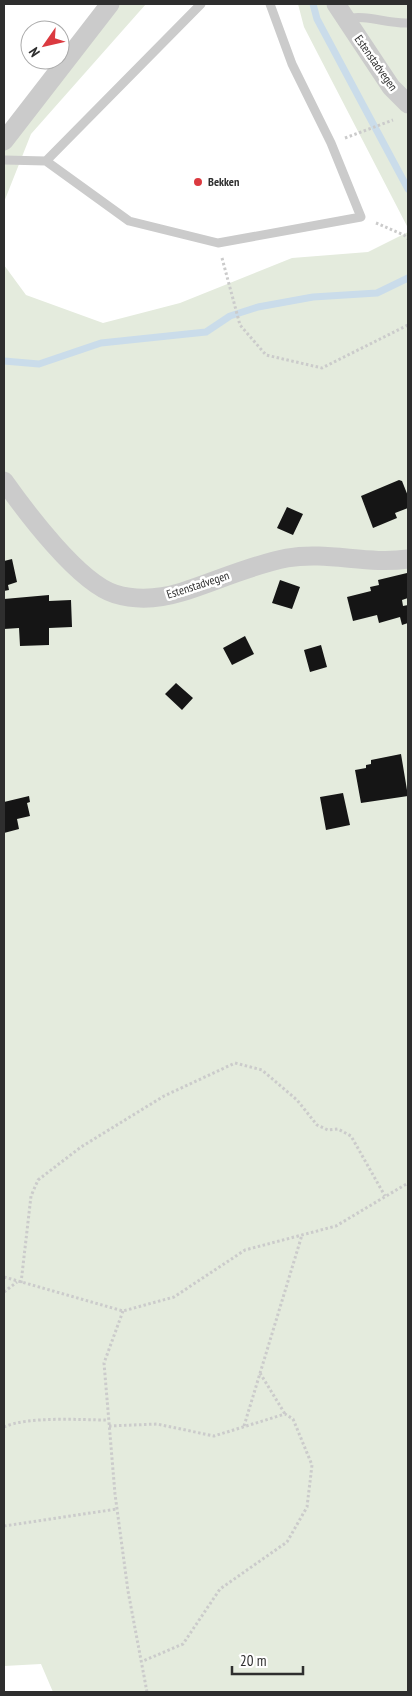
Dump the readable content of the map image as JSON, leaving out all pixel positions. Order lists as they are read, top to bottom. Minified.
{"streets":{"street":["Estenstadvegen"]},"places":["Bekken"],"scale_bar":"20 m","north":"bottom left"}
